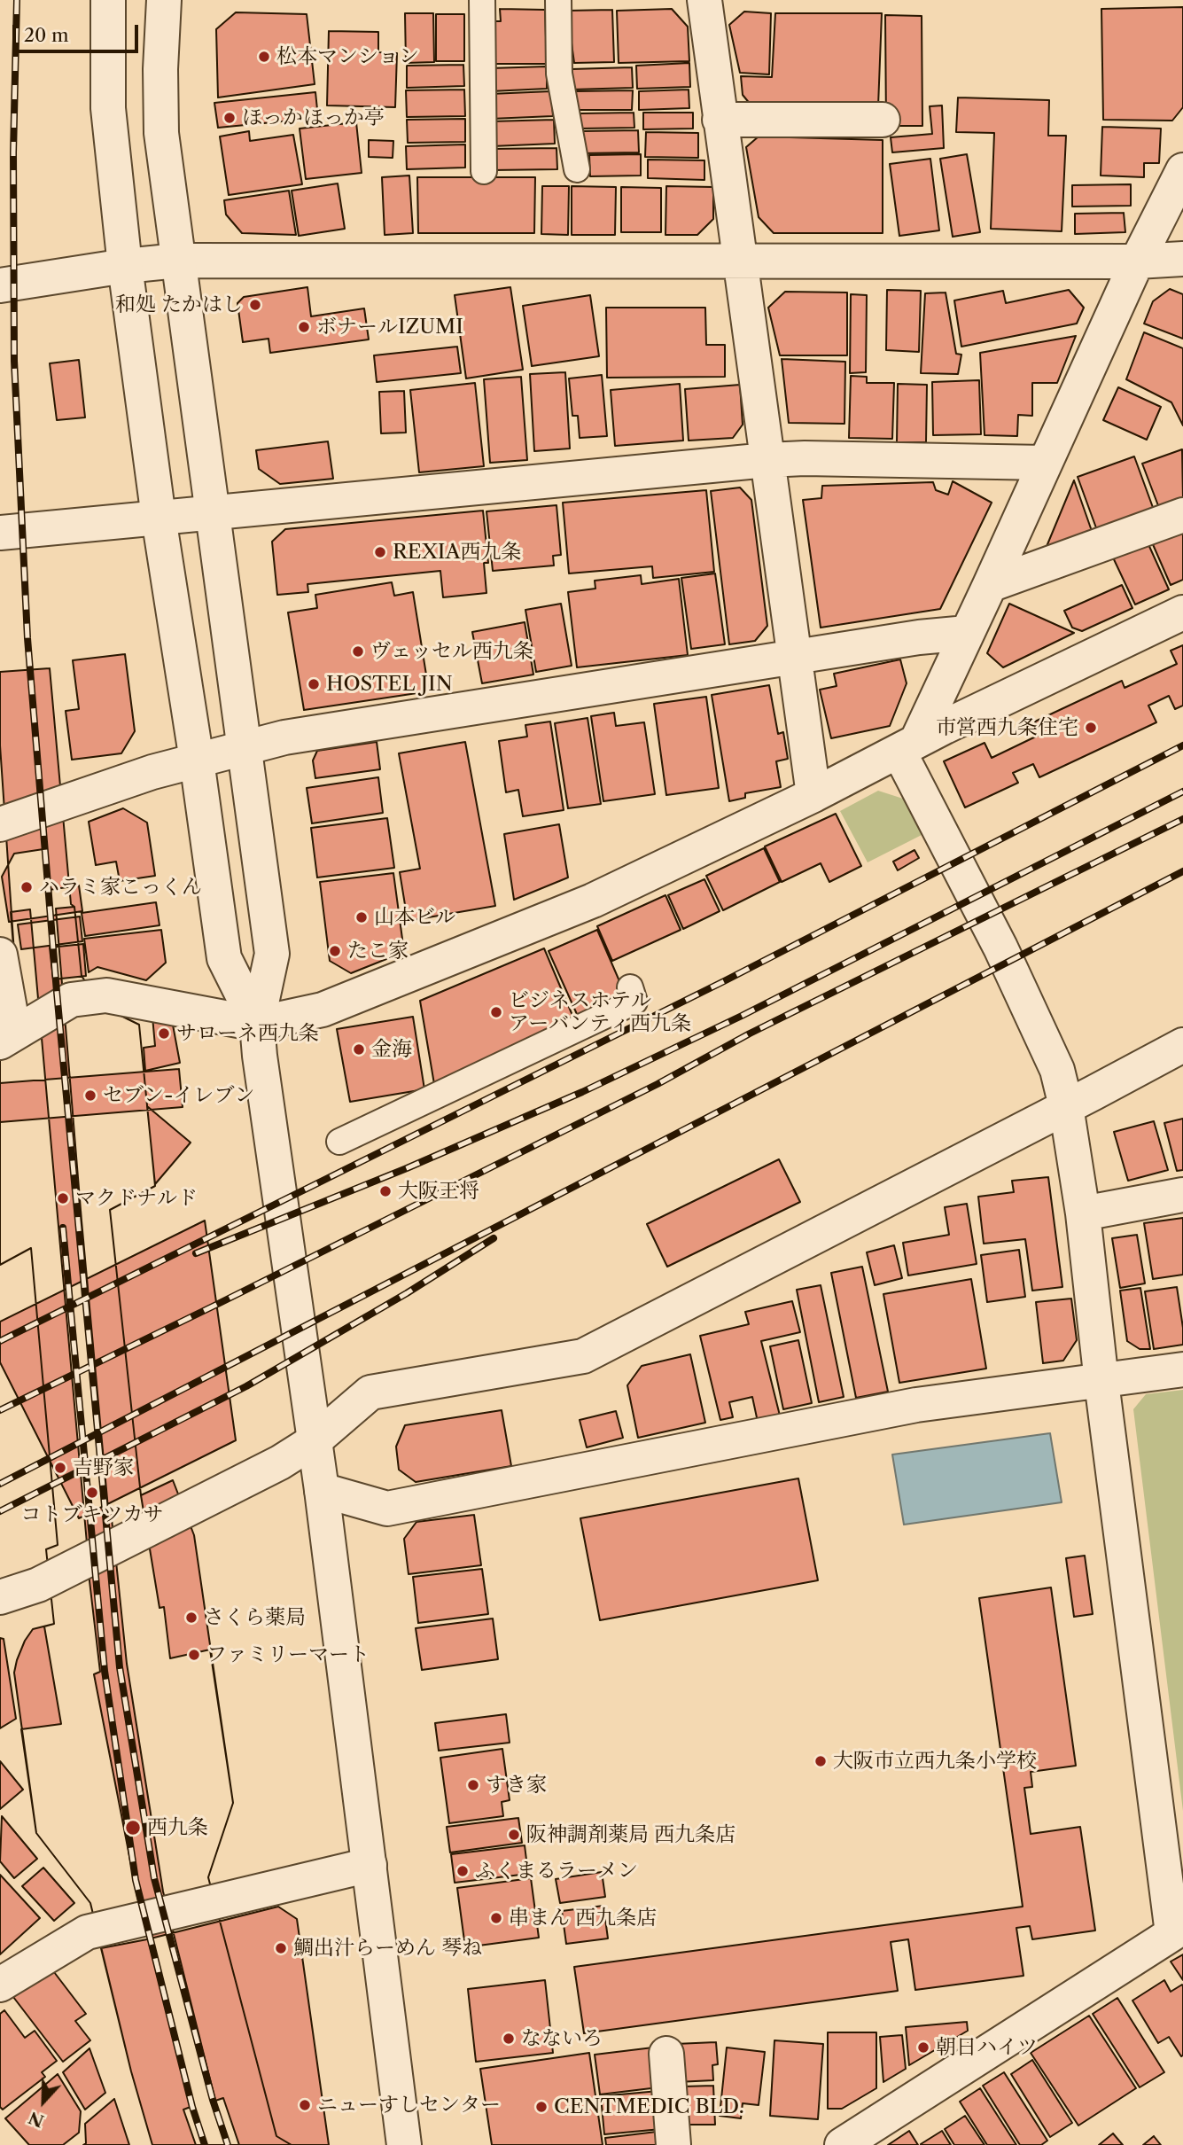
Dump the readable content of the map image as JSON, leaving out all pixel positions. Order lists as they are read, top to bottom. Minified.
{"places":["松本マンション","ほっかほっか亭","和処 たかはし","ボナールIZUMI","REXIA西九条","ヴェッセル西九条","HOSTEL JIN","市営西九条住宅","ハラミ家こっくん","山本ビル","たこ家","ビジネスホテル アーバンティ西九条","サローネ西九条","金海","セブン-イレブン","大阪王将","マクドナルド","吉野家","コトブキツカサ","さくら薬局","ファミリーマート","大阪市立西九条小学校","すき家","西九条","阪神調剤薬局 西九条店","ふくまるラーメン","串まん 西九条店","鯛出汁らーめん 琴ね","なないろ","朝日ハイツ","ニューすしセンター","CENTMEDIC BLD."],"scale_bar":"20 m","north":"bottom"}
